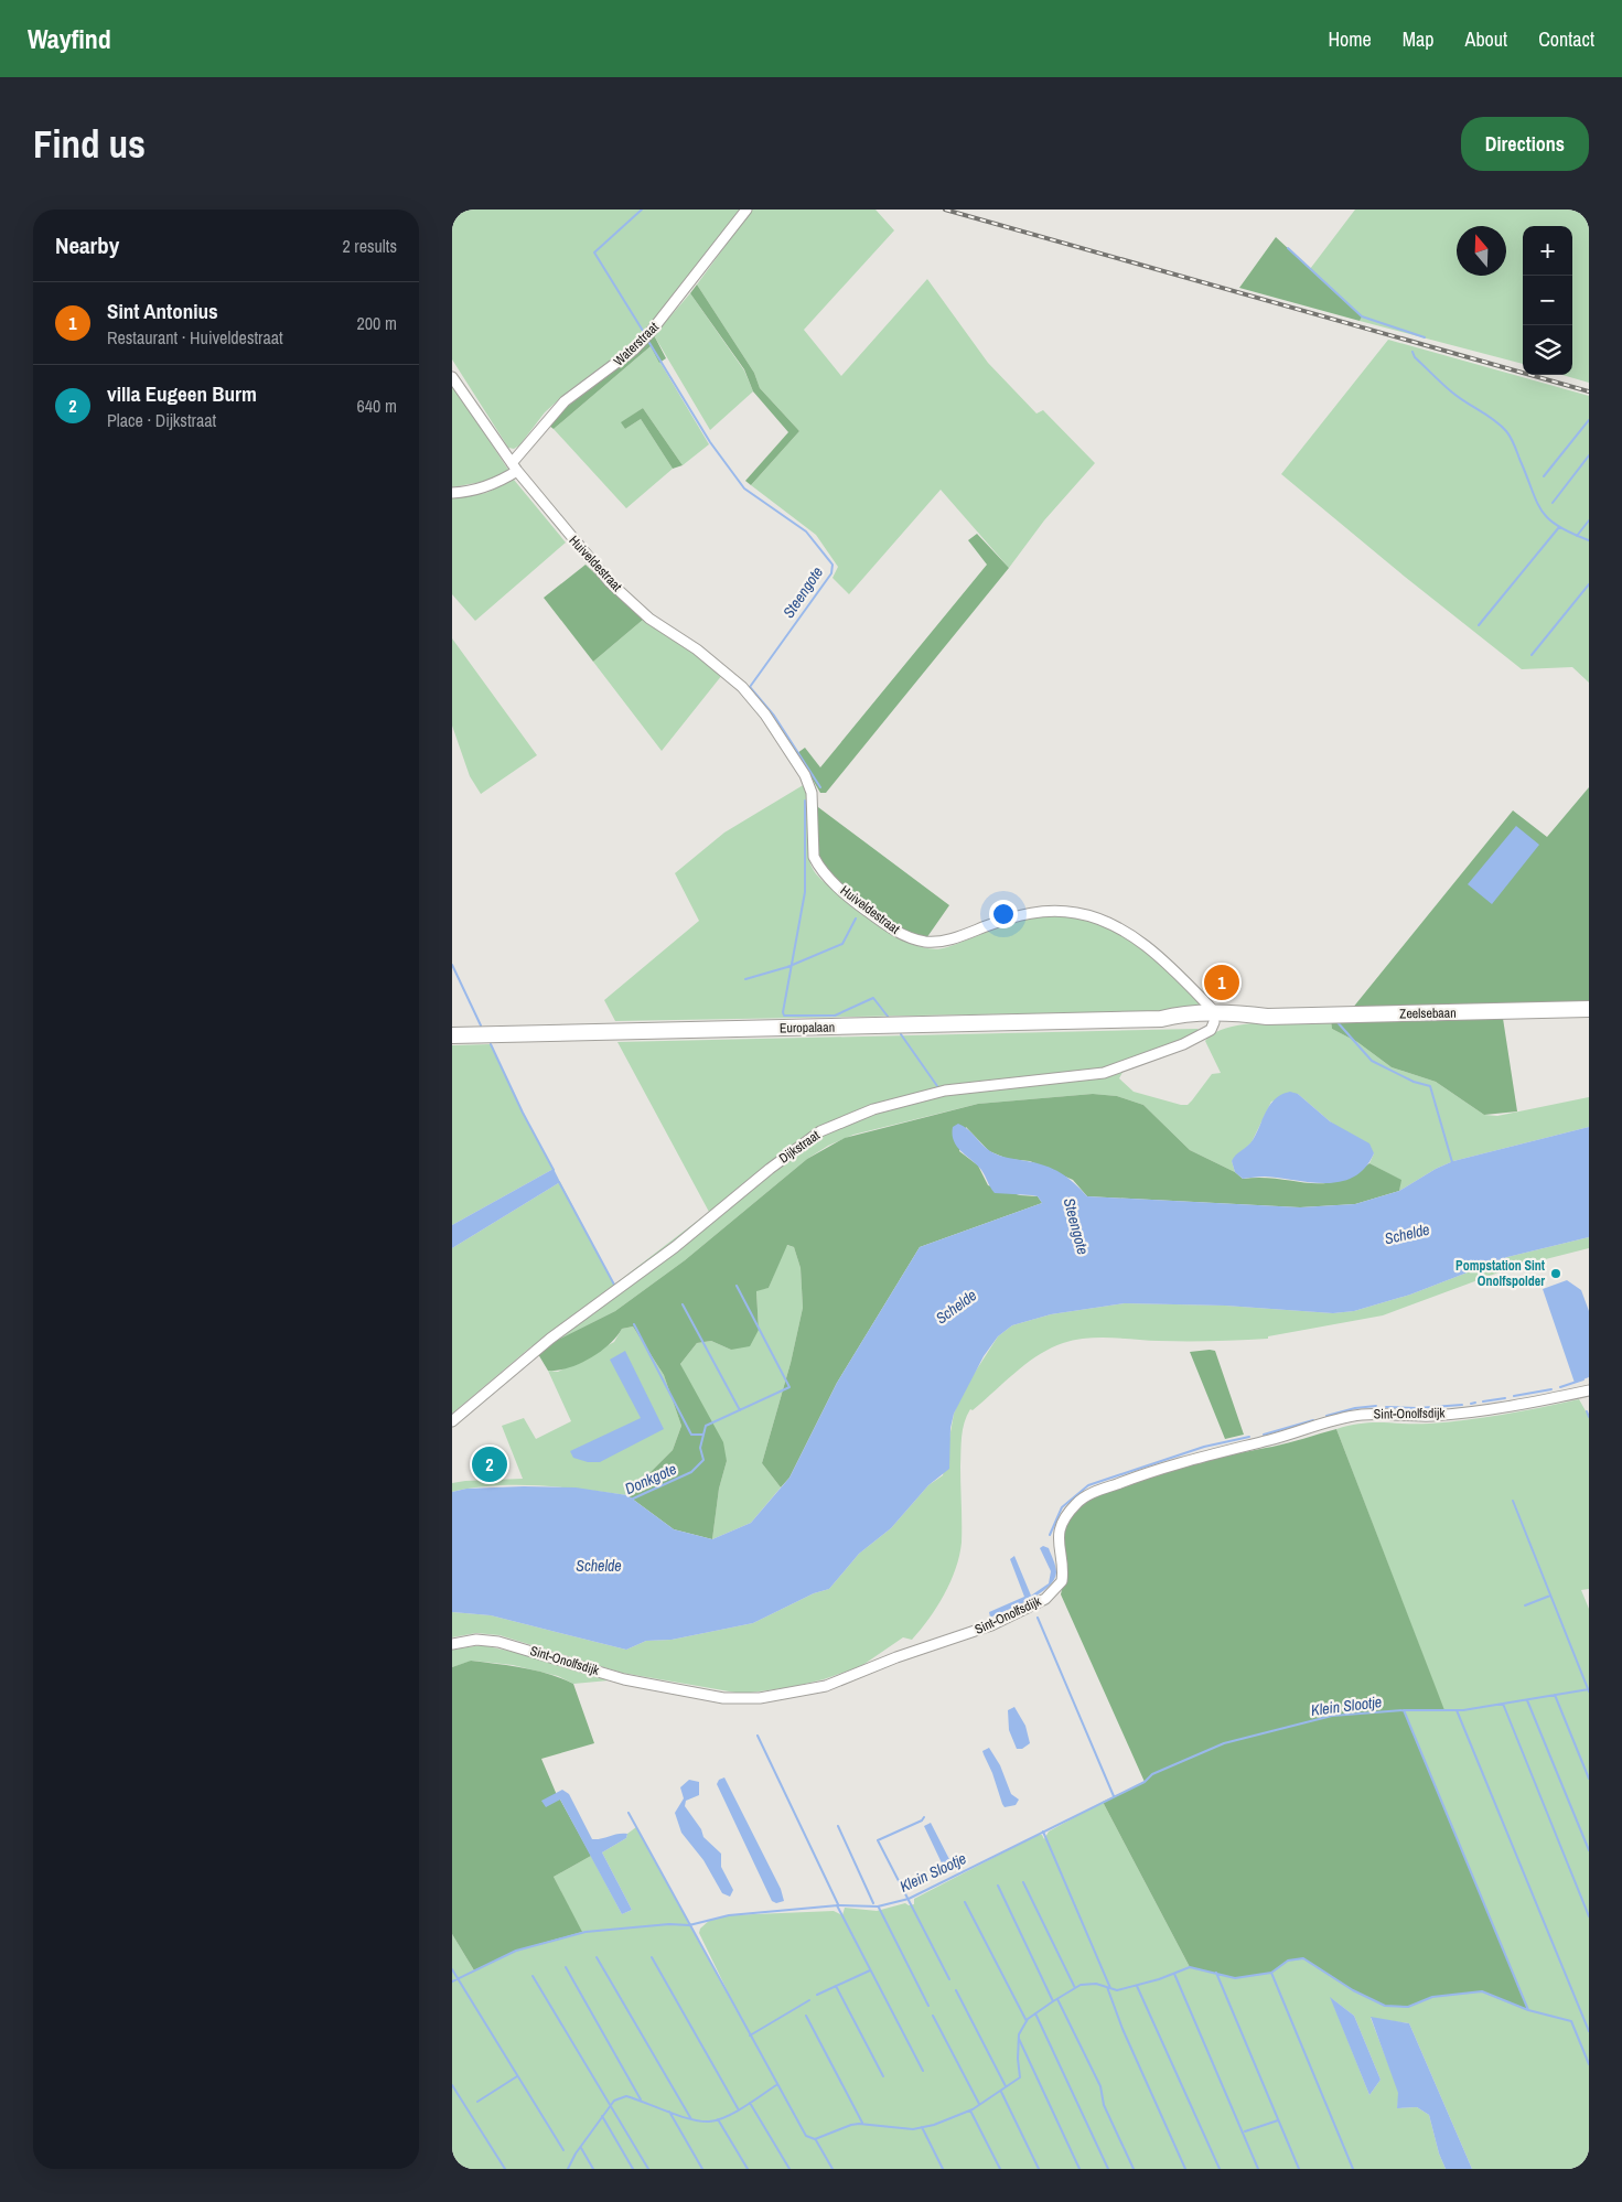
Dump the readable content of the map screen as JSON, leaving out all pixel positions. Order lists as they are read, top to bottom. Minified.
{"streets":{"main road":["Zeelsebaan","Europalaan"],"street":["Waterstraat","Huiveldestraat","Dijkstraat","Sint-Onolfsdijk"]},"crossings":[["Waterstraat","Huiveldestraat"],["Huiveldestraat","Zeelsebaan"],["Huiveldestraat","Dijkstraat"],["Zeelsebaan","Europalaan"],["Zeelsebaan","Dijkstraat"]],"water":["Steengote","Schelde","Donkgote","Klein Slootje"],"places":["Pompstation Sint Onolfspolder"],"north":"top","page":{"header":"Wayfind","nav":["Home","Map","About","Contact"],"buttons":"Directions","title":"Find us","heading":["Nearby","2 results"],"map_buttons":["+","−"],"list":[{"mark":"1","name":"Sint Antonius","note":"Restaurant · Huiveldestraat","value":"200 m"},{"mark":"2","name":"villa Eugeen Burm","note":"Place · Dijkstraat","value":"640 m"}],"pins":["1","2"]}}
